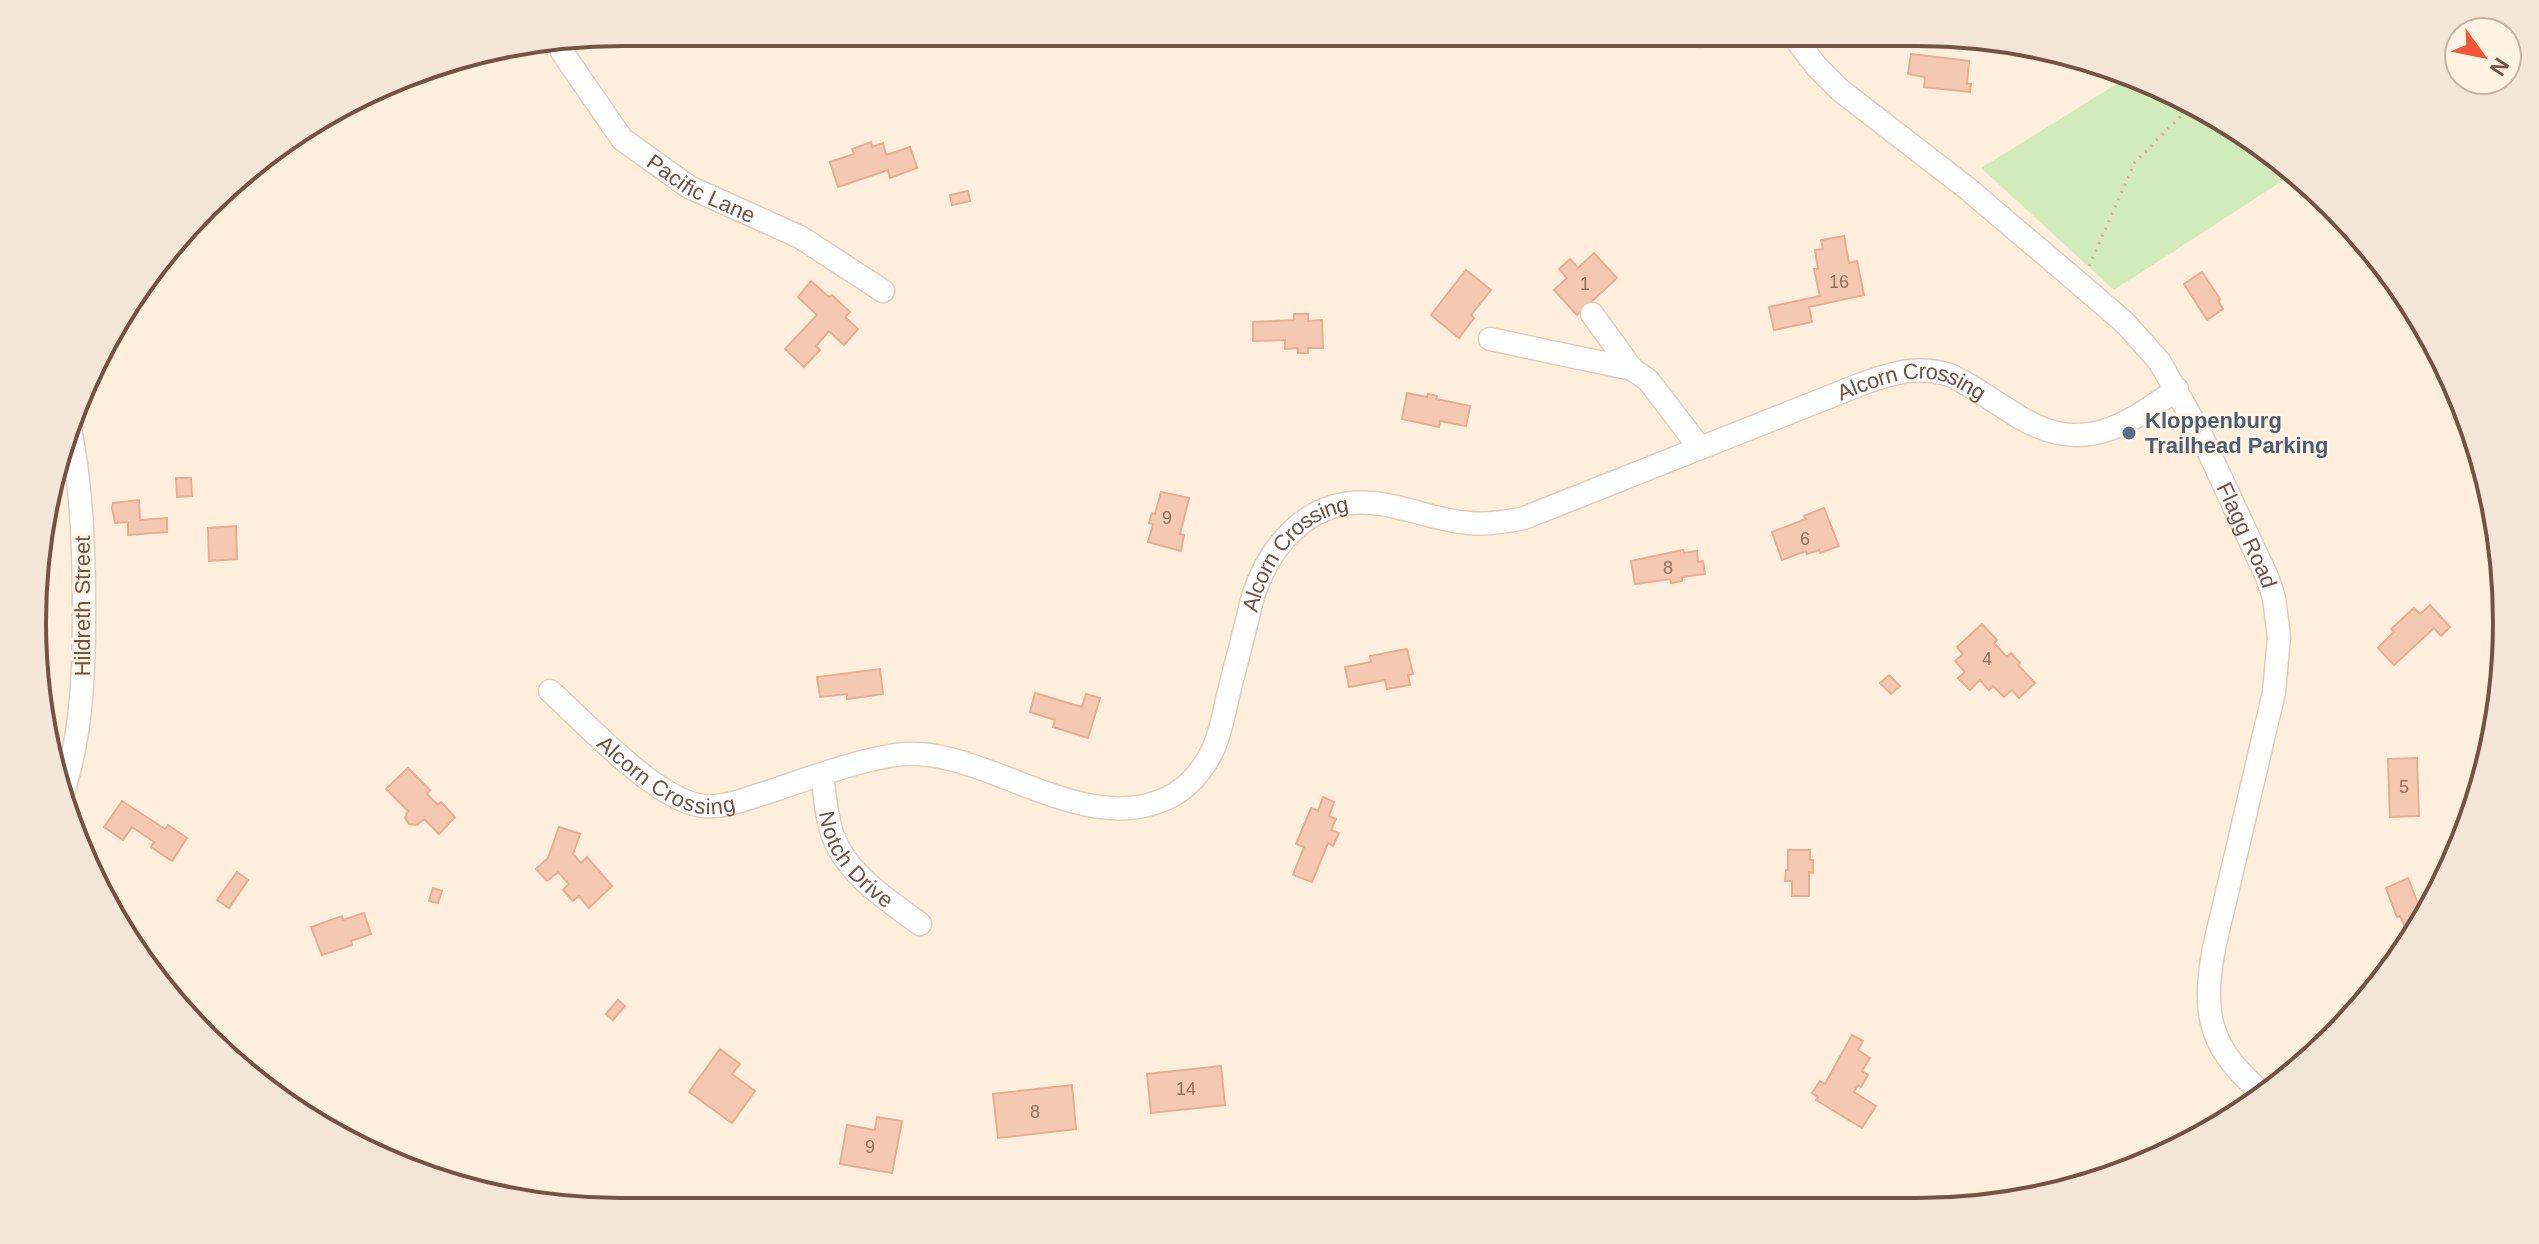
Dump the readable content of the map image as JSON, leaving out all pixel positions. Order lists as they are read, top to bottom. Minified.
{"streets":{"street":["Pacific Lane","Alcorn Crossing","Flagg Road","Hildreth Street","Notch Drive"]},"crossings":[["Alcorn Crossing","Flagg Road"],["Alcorn Crossing","Notch Drive"]],"places":["Kloppenburg Trailhead Parking"],"house_numbers":["16","1","9","6","8","4","5","14","8","9"],"north":"bottom right"}
